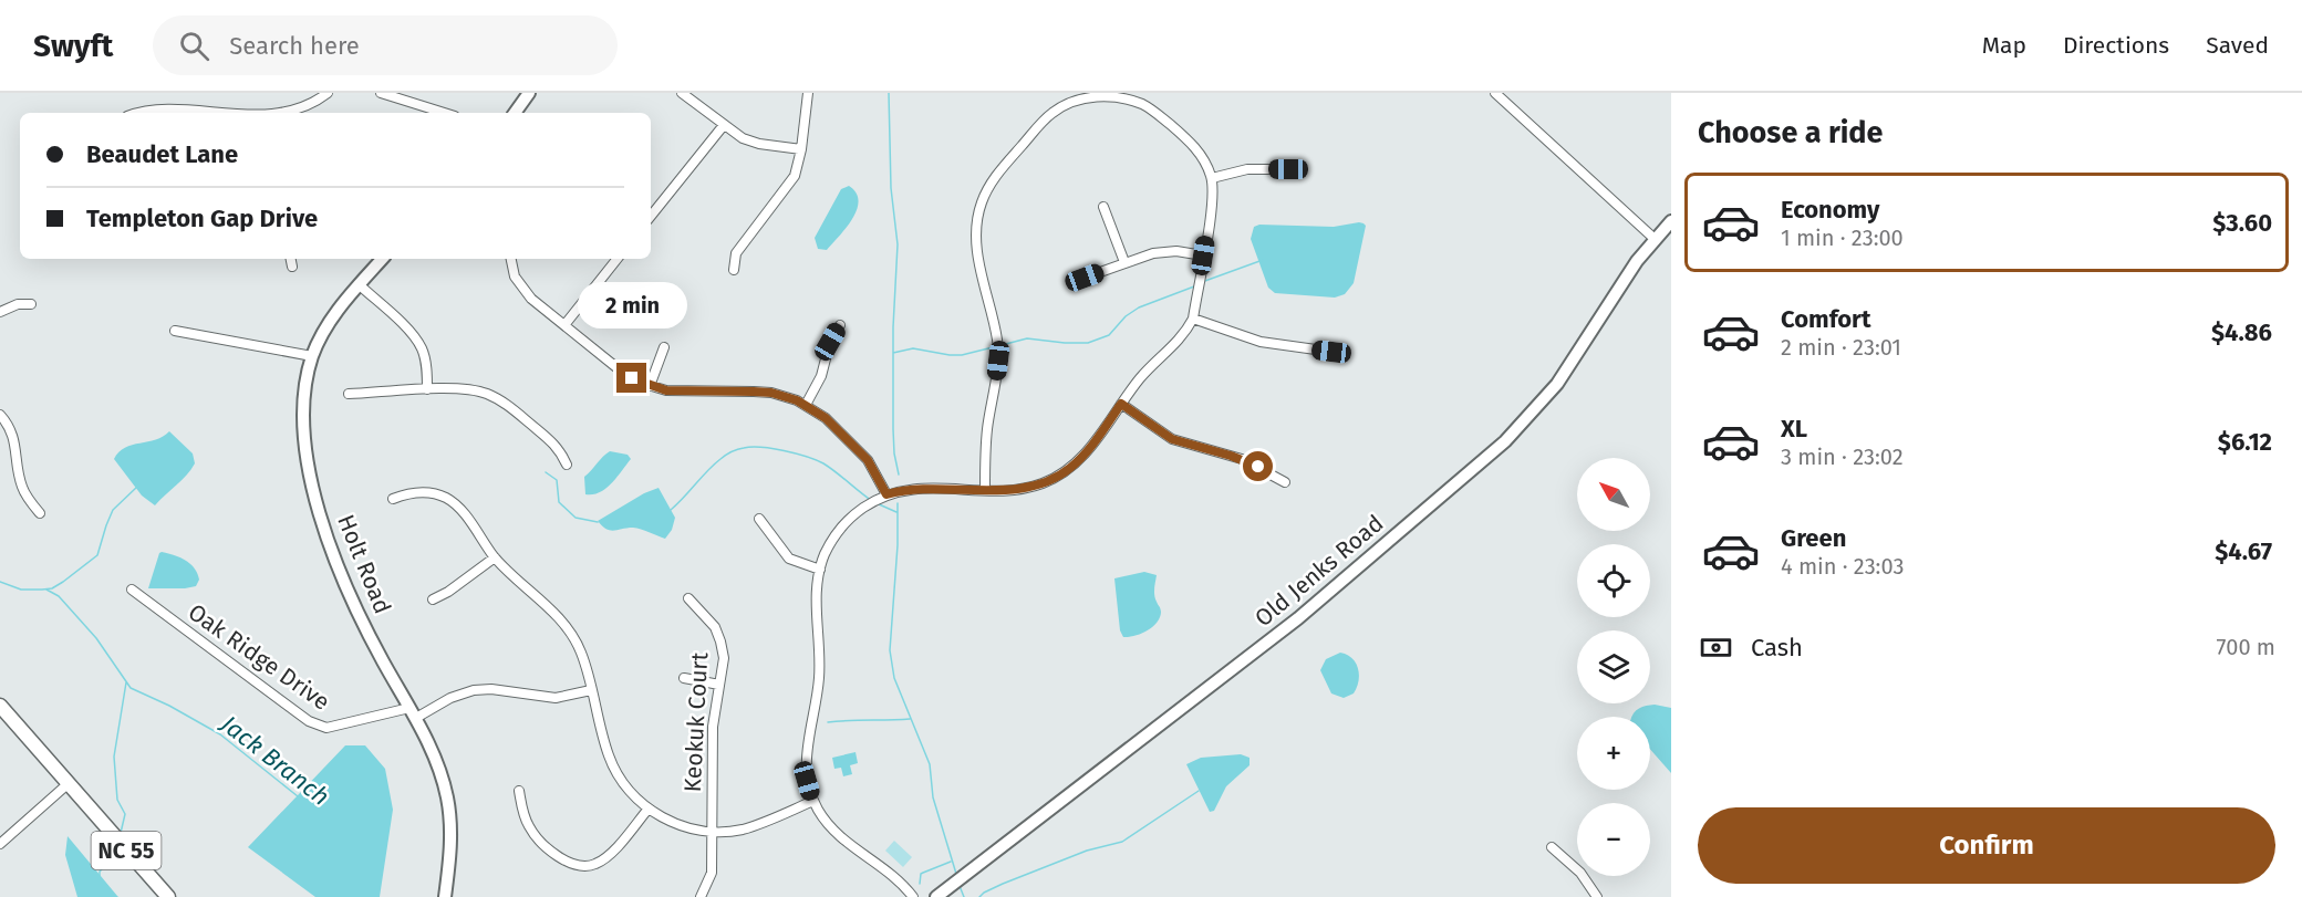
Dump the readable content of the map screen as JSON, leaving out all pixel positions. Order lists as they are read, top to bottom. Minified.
{"streets":{"main road":["NC 55"],"street":["Holt Road","Old Jenks Road","Oak Ridge Drive","Keokuk Court"]},"crossings":[["Holt Road","Oak Ridge Drive"]],"water":["Jack Branch"],"north":"top left","page":{"header":"Swyft","search":"Search here","nav":["Map","Directions","Saved"],"heading":"Choose a ride","banner":["Beaudet Lane","Templeton Gap Drive"],"list":[{"name":"Economy","note":"1 min · 23:00","value":"$3.60"},{"name":"Comfort","note":"2 min · 23:01","value":"$4.86"},{"name":"XL","note":"3 min · 23:02","value":"$6.12"},{"name":"Green","note":"4 min · 23:03","value":"$4.67"}],"bubble":"2 min","map_buttons":["+","−"],"pay":["Cash","700 m"],"buttons":"Confirm"}}
